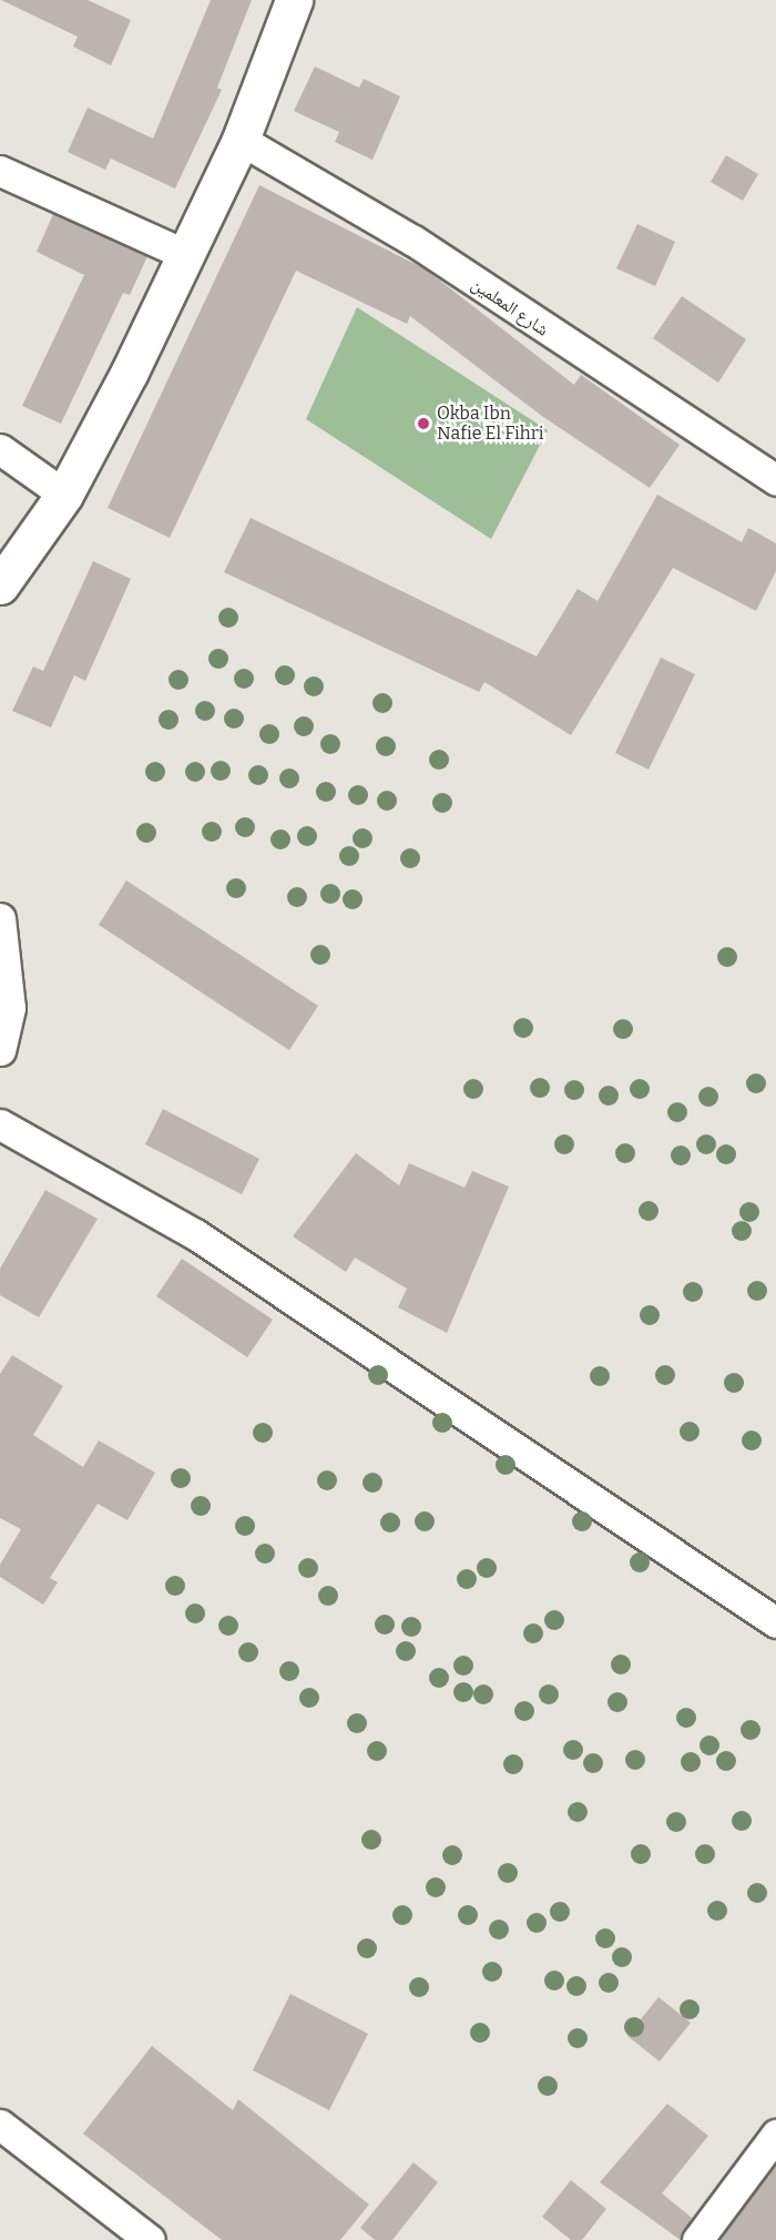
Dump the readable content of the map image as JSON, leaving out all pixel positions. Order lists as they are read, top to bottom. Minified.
{"streets":{"street":["شارع المعلمين"]},"places":["Okba Ibn Nafie El Fihri"]}
